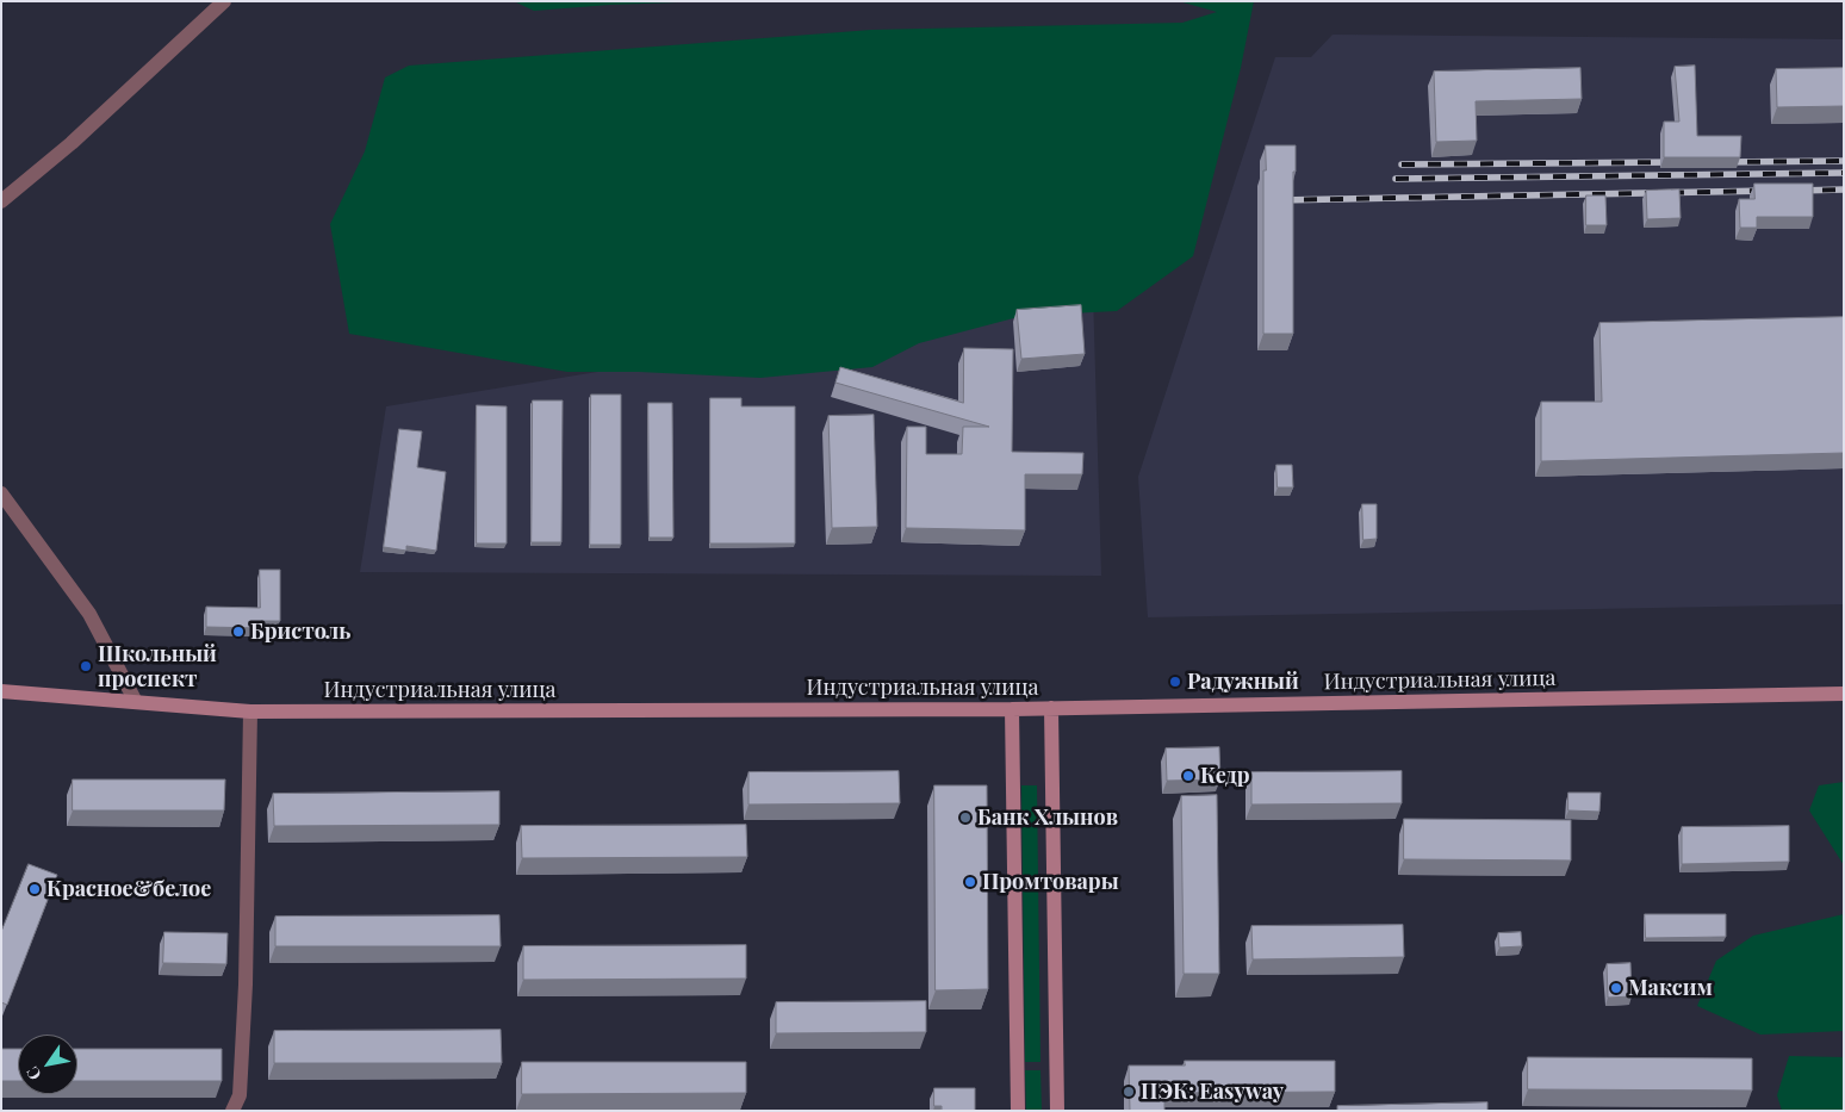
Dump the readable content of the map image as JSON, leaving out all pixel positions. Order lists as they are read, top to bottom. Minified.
{"streets":{"street":["Индустриальная улица"]},"places":["Бристоль","Школьный проспект","Радужный","Кедр","Банк Хлынов","Промтовары","Красное&белое","Максим","ПЭК: Easyway"],"north":"bottom left"}
